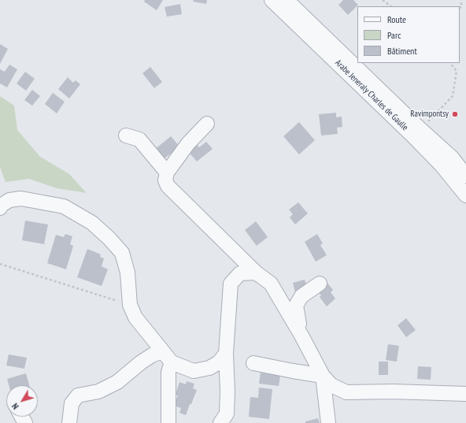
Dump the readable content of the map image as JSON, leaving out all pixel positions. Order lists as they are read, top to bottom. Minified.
{"streets":{"street":["Arabe Jeneraly Charles de Gaulle"]},"places":["Ravimpontsy"],"legend":["Route","Parc","Bâtiment"],"north":"bottom left"}
